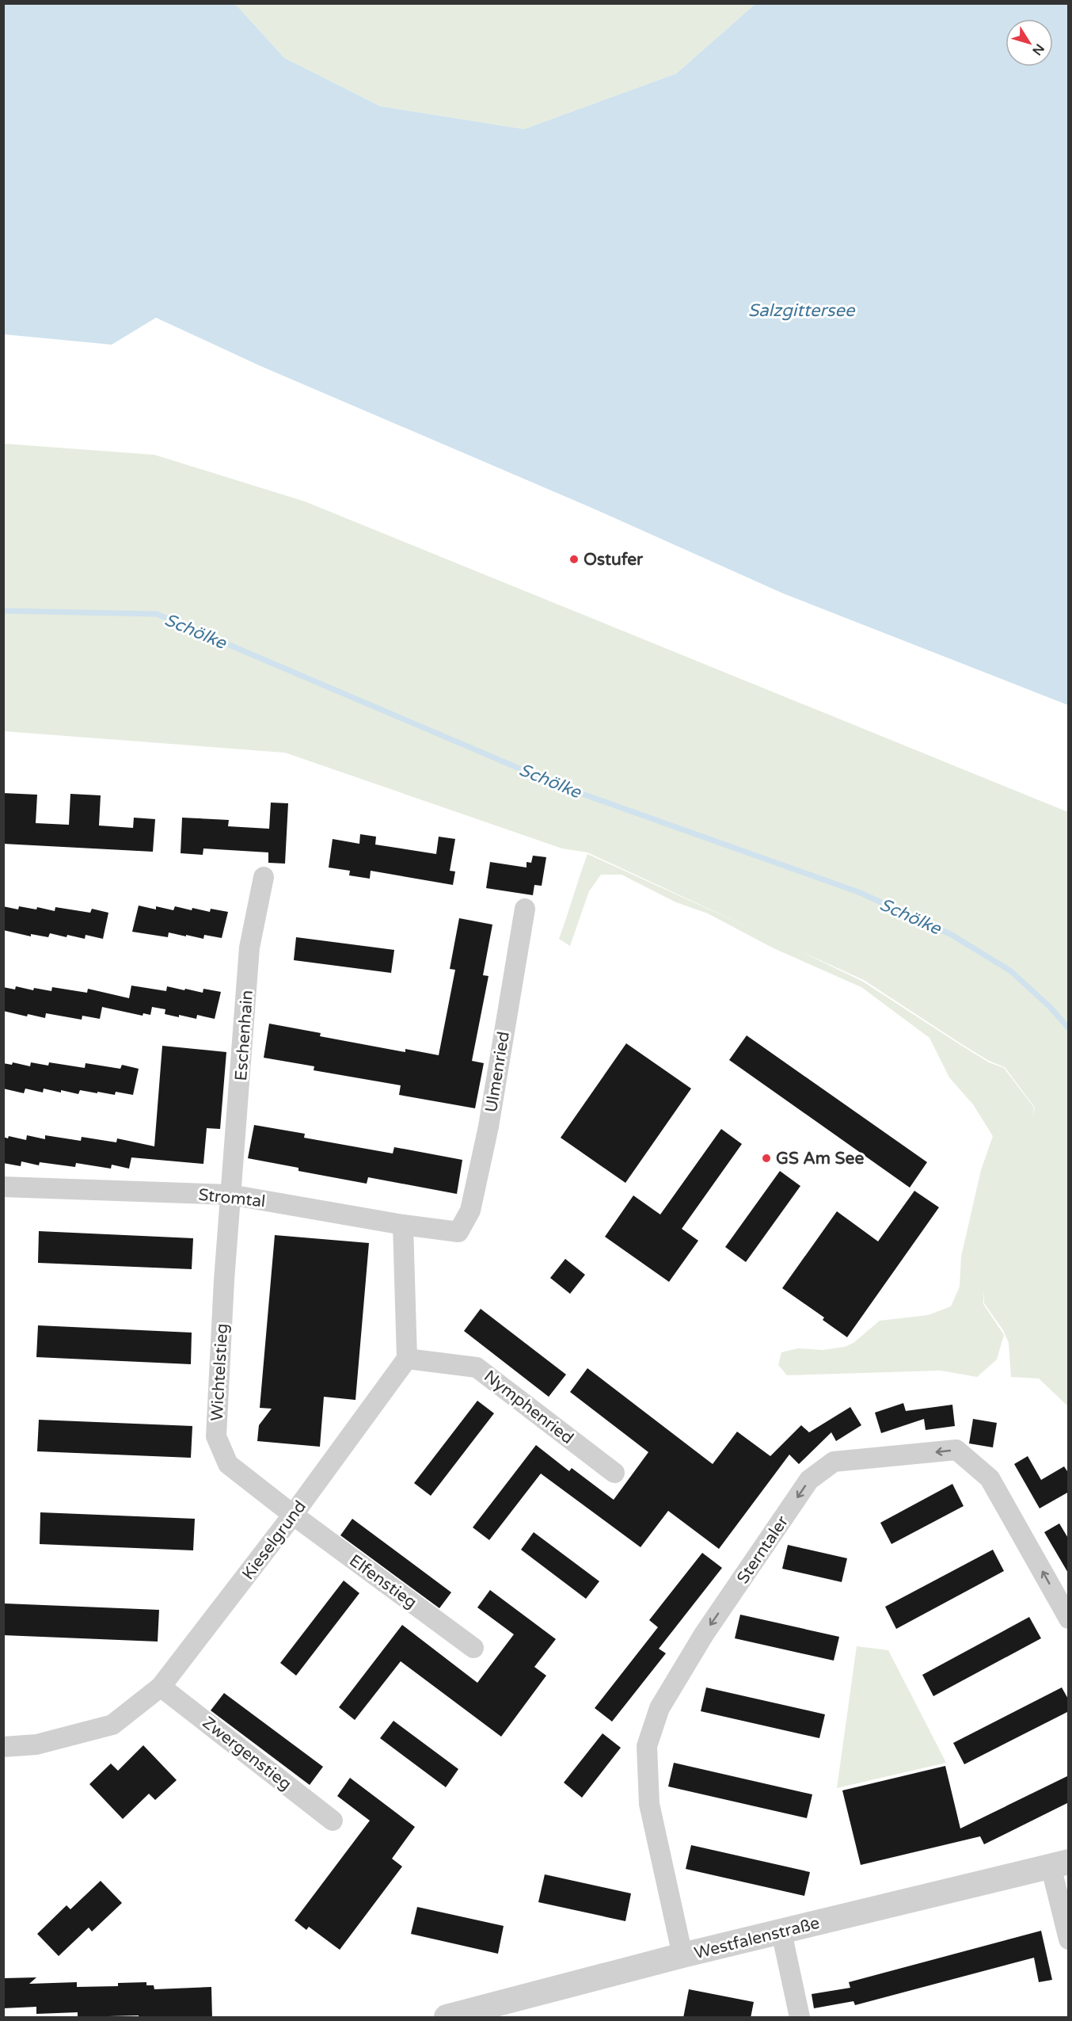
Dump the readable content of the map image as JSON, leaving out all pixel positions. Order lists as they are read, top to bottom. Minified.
{"streets":{"street":["Eschenhain","Ulmenried","Stromtal","Wichtelstieg","Nymphenried","Kieselgrund","Sterntaler","Elfenstieg","Zwergenstieg","Westfalenstraße"]},"crossings":[["Eschenhain","Stromtal"],["Eschenhain","Wichtelstieg"],["Ulmenried","Stromtal"],["Stromtal","Wichtelstieg"],["Wichtelstieg","Kieselgrund"],["Wichtelstieg","Elfenstieg"],["Nymphenried","Kieselgrund"],["Kieselgrund","Elfenstieg"],["Kieselgrund","Zwergenstieg"],["Sterntaler","Westfalenstraße"]],"water":["Salzgittersee","Schölke"],"places":["Ostufer","GS Am See"],"north":"bottom right"}
